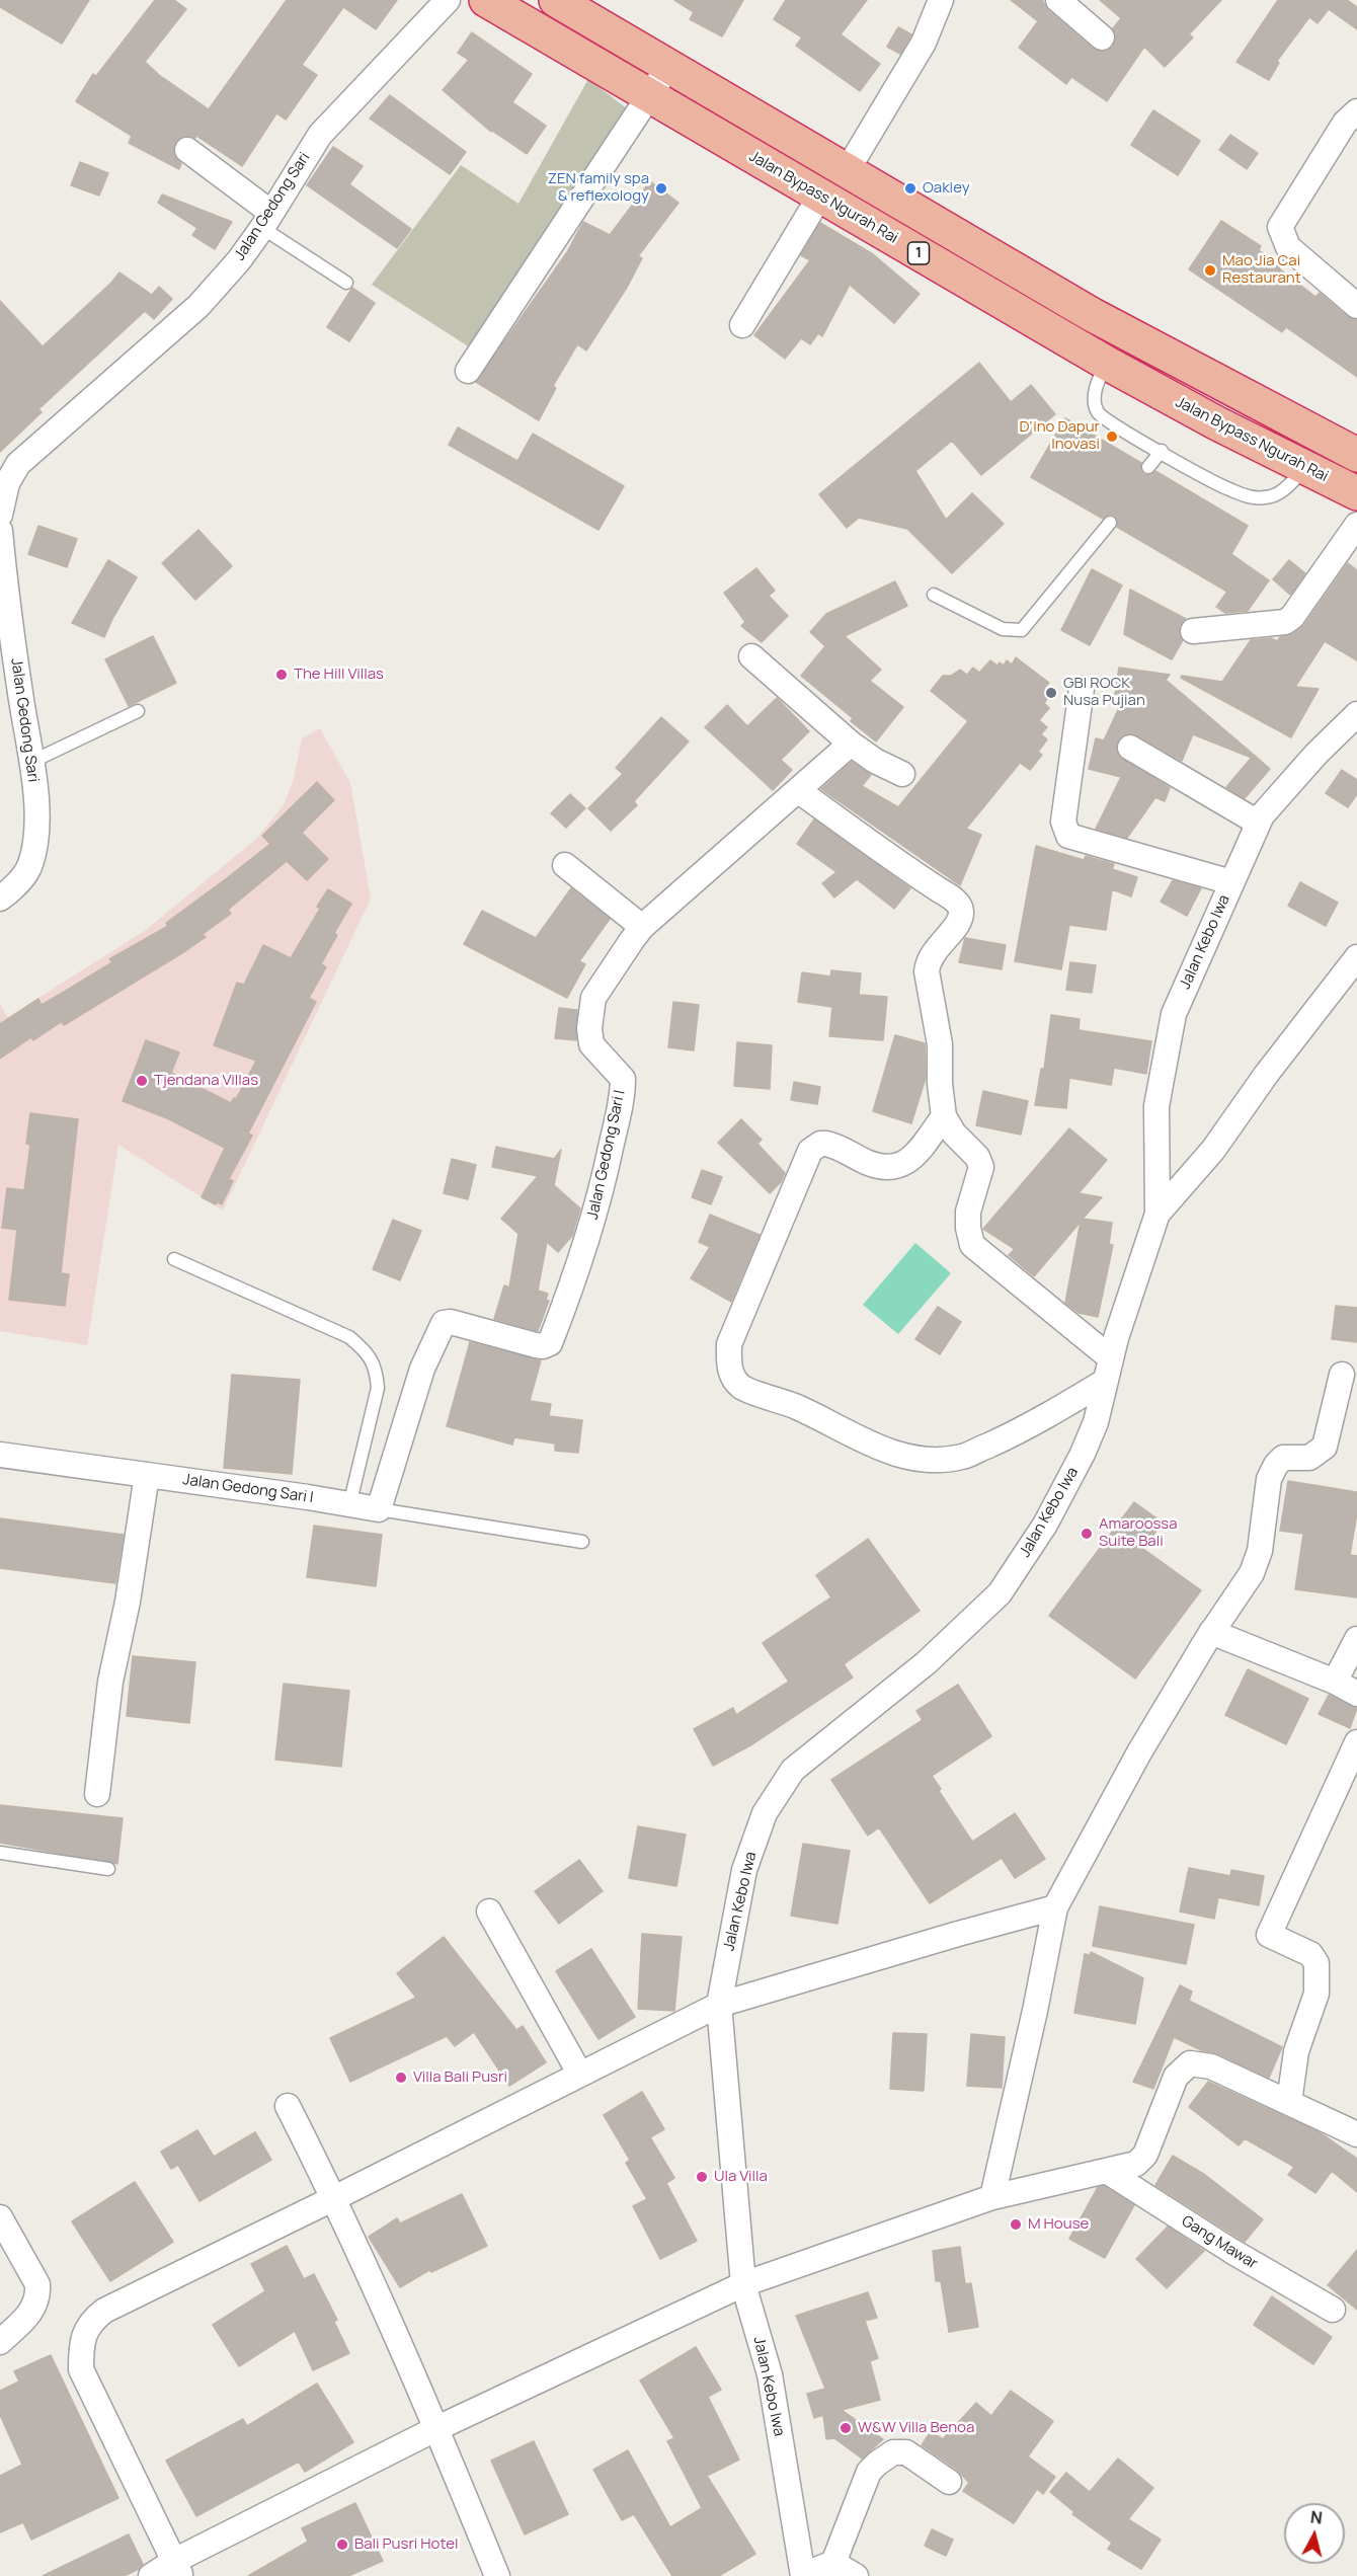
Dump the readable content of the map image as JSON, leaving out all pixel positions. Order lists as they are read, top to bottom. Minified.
{"streets":{"highway":["Jalan Bypass Ngurah Rai","1"],"street":["Jalan Gedong Sari","Jalan Kebo Iwa","Jalan Gedong Sari I","Gang Mawar"]},"places":["ZEN family spa & reflexology","Oakley","Mao Jia Cai Restaurant","D'ino Dapur Inovasi","The Hill Villas","GBI ROCK Nusa Pujian","Tjendana Villas","Amaroossa Suite Bali","Villa Bali Pusri","Ula Villa","M House","W&W Villa Benoa","Bali Pusri Hotel"],"north":"top"}
